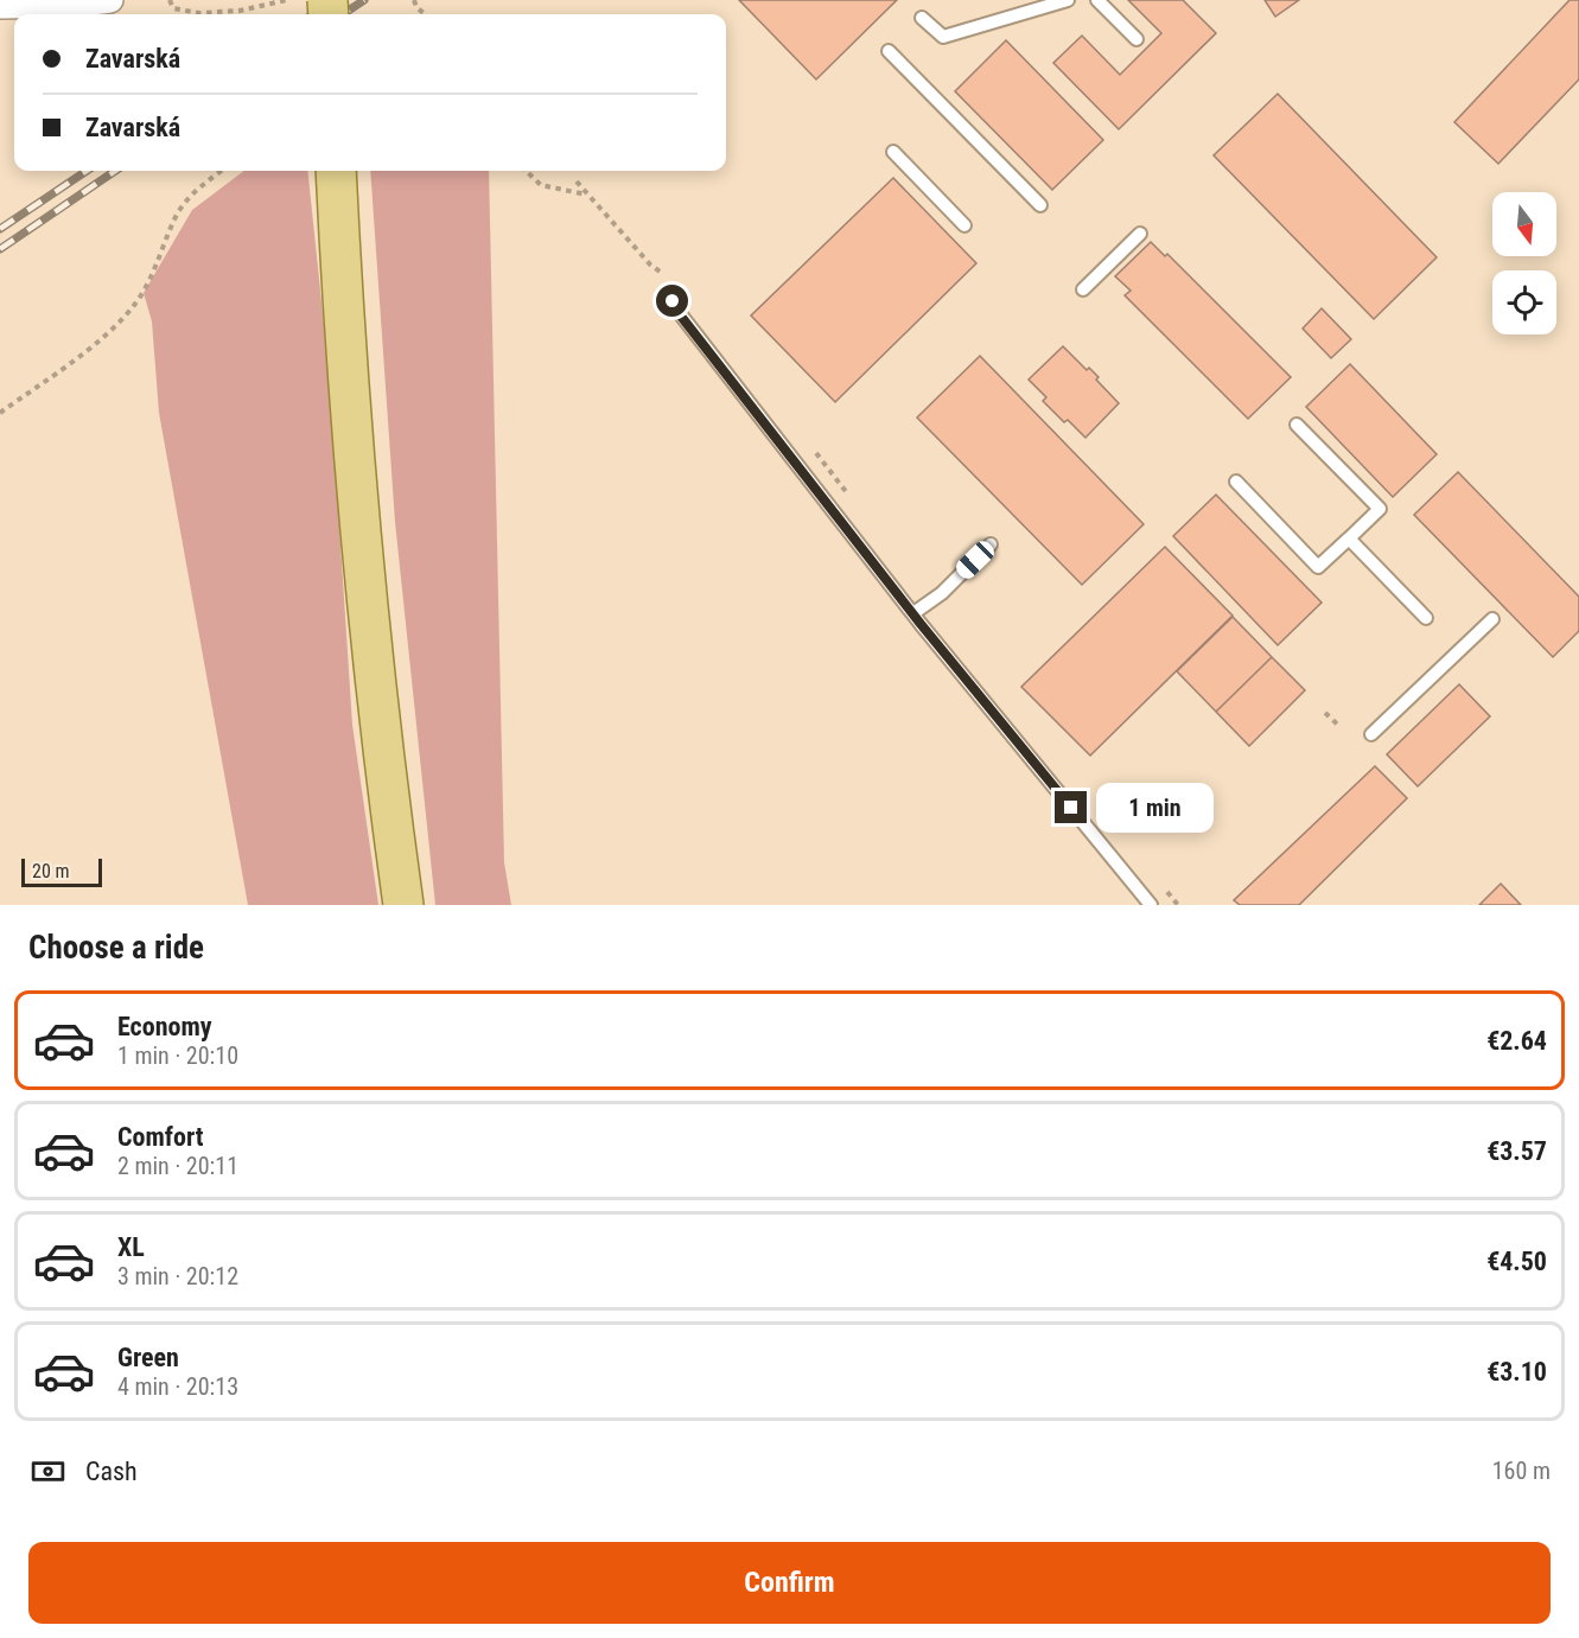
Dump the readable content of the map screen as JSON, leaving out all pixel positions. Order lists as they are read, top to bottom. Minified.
{"scale_bar":"20 m","north":"bottom","page":{"banner":["Zavarská","Zavarská"],"bubble":"1 min","scale":"20 m","heading":"Choose a ride","list":[{"name":"Economy","note":"1 min · 20:10","value":"€2.64"},{"name":"Comfort","note":"2 min · 20:11","value":"€3.57"},{"name":"XL","note":"3 min · 20:12","value":"€4.50"},{"name":"Green","note":"4 min · 20:13","value":"€3.10"}],"pay":["Cash","160 m"],"buttons":"Confirm"}}
